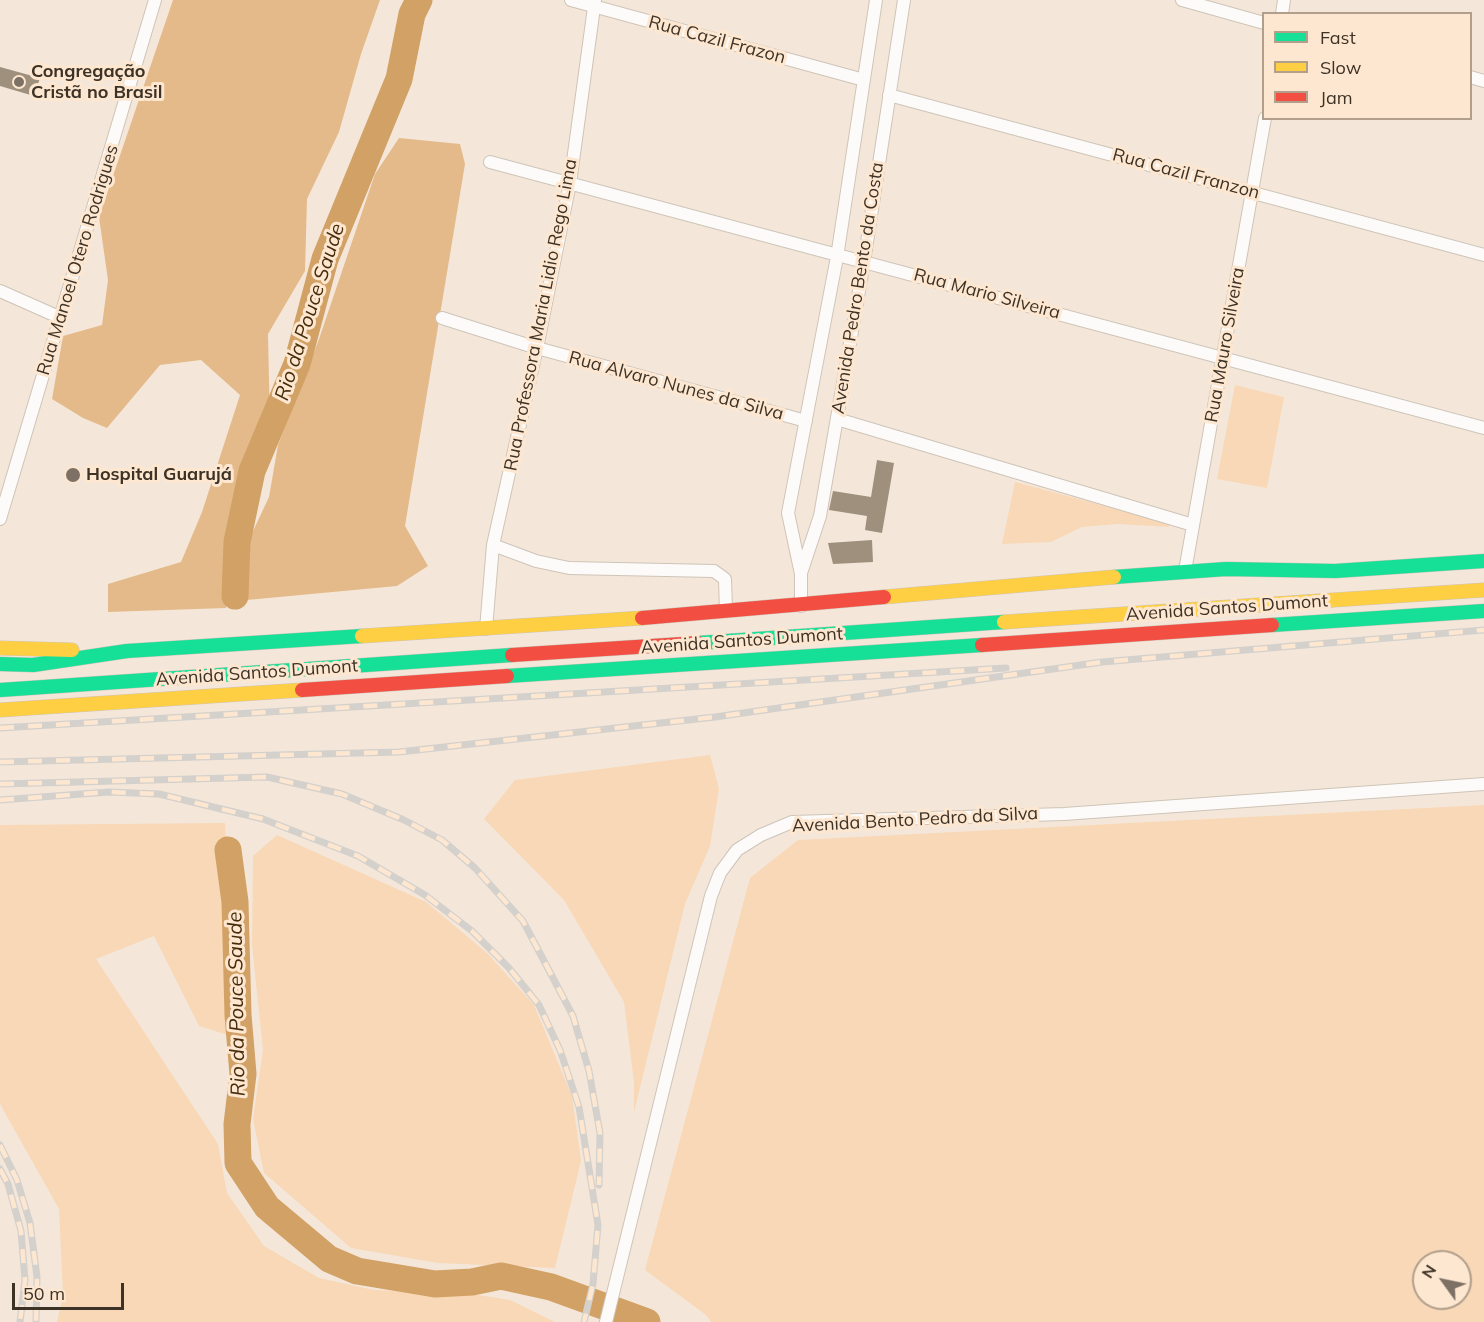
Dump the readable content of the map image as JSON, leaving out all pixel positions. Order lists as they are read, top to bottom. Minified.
{"streets":{"main road":["Avenida Santos Dumont"],"street":["Rua Cazil Frazon","Rua Cazil Franzon","Rua Manoel Otero Rodrigues","Avenida Pedro Bento da Costa","Rua Mario Silveira","Rua Professora Maria Lidio Rego Lima","Rua Mauro Silveira","Rua Alvaro Nunes da Silva","Avenida Bento Pedro da Silva"]},"crossings":[["Rua Cazil Frazon","Avenida Pedro Bento da Costa"],["Rua Cazil Frazon","Rua Professora Maria Lidio Rego Lima"],["Rua Cazil Franzon","Avenida Pedro Bento da Costa"],["Rua Cazil Franzon","Rua Mauro Silveira"],["Avenida Pedro Bento da Costa","Rua Mario Silveira"],["Avenida Pedro Bento da Costa","Rua Alvaro Nunes da Silva"],["Avenida Pedro Bento da Costa","Avenida Santos Dumont"],["Rua Mario Silveira","Rua Professora Maria Lidio Rego Lima"],["Rua Mario Silveira","Rua Mauro Silveira"],["Rua Professora Maria Lidio Rego Lima","Rua Alvaro Nunes da Silva"],["Rua Professora Maria Lidio Rego Lima","Avenida Santos Dumont"],["Rua Mauro Silveira","Avenida Santos Dumont"]],"water":["Rio da Pouce Saude"],"places":["Congregação Cristã no Brasil","Hospital Guarujá"],"legend":["Fast","Slow","Jam"],"scale_bar":"50 m","north":"top left"}
